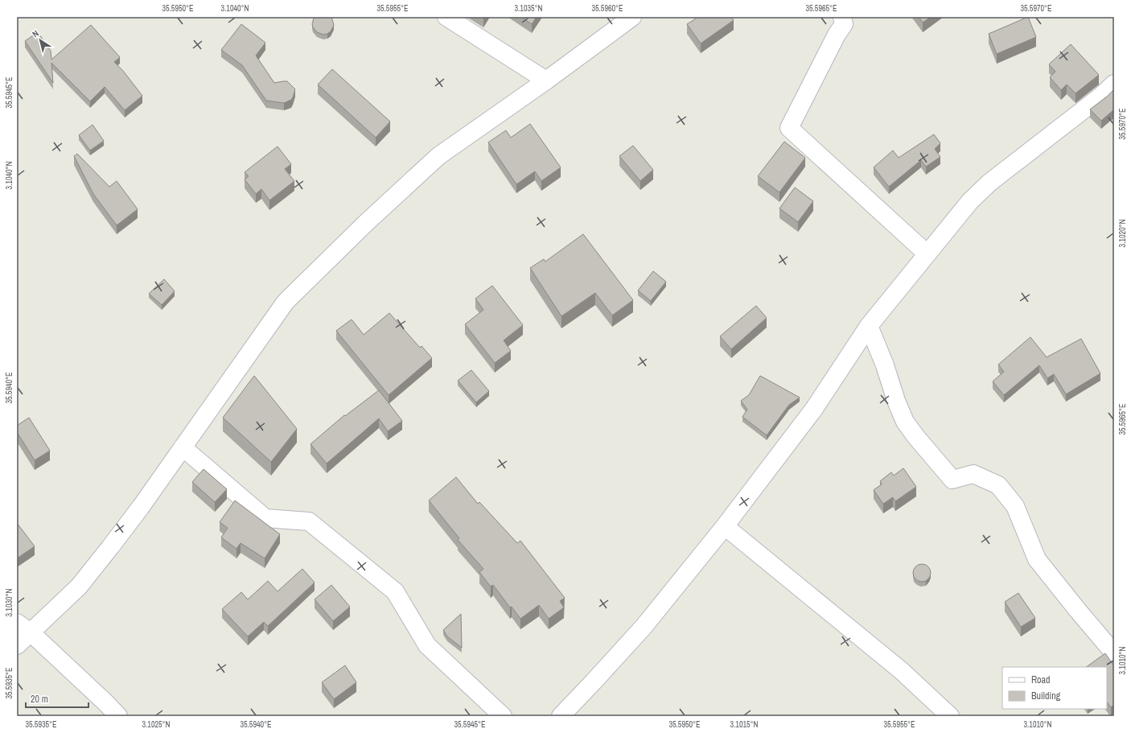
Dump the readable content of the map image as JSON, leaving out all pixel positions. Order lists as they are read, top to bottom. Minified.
{"legend":["Road","Building"],"scale_bar":"20 m","north":"top left","coordinates":["35.5950°E","3.1040°N","35.5955°E","3.1035°N","35.5960°E","35.5965°E","35.5970°E","35.5945°E","3.1020°N","35.5940°E","3.1030°N","3.1010°N","35.5935°E","3.1025°N","3.1015°N"]}
